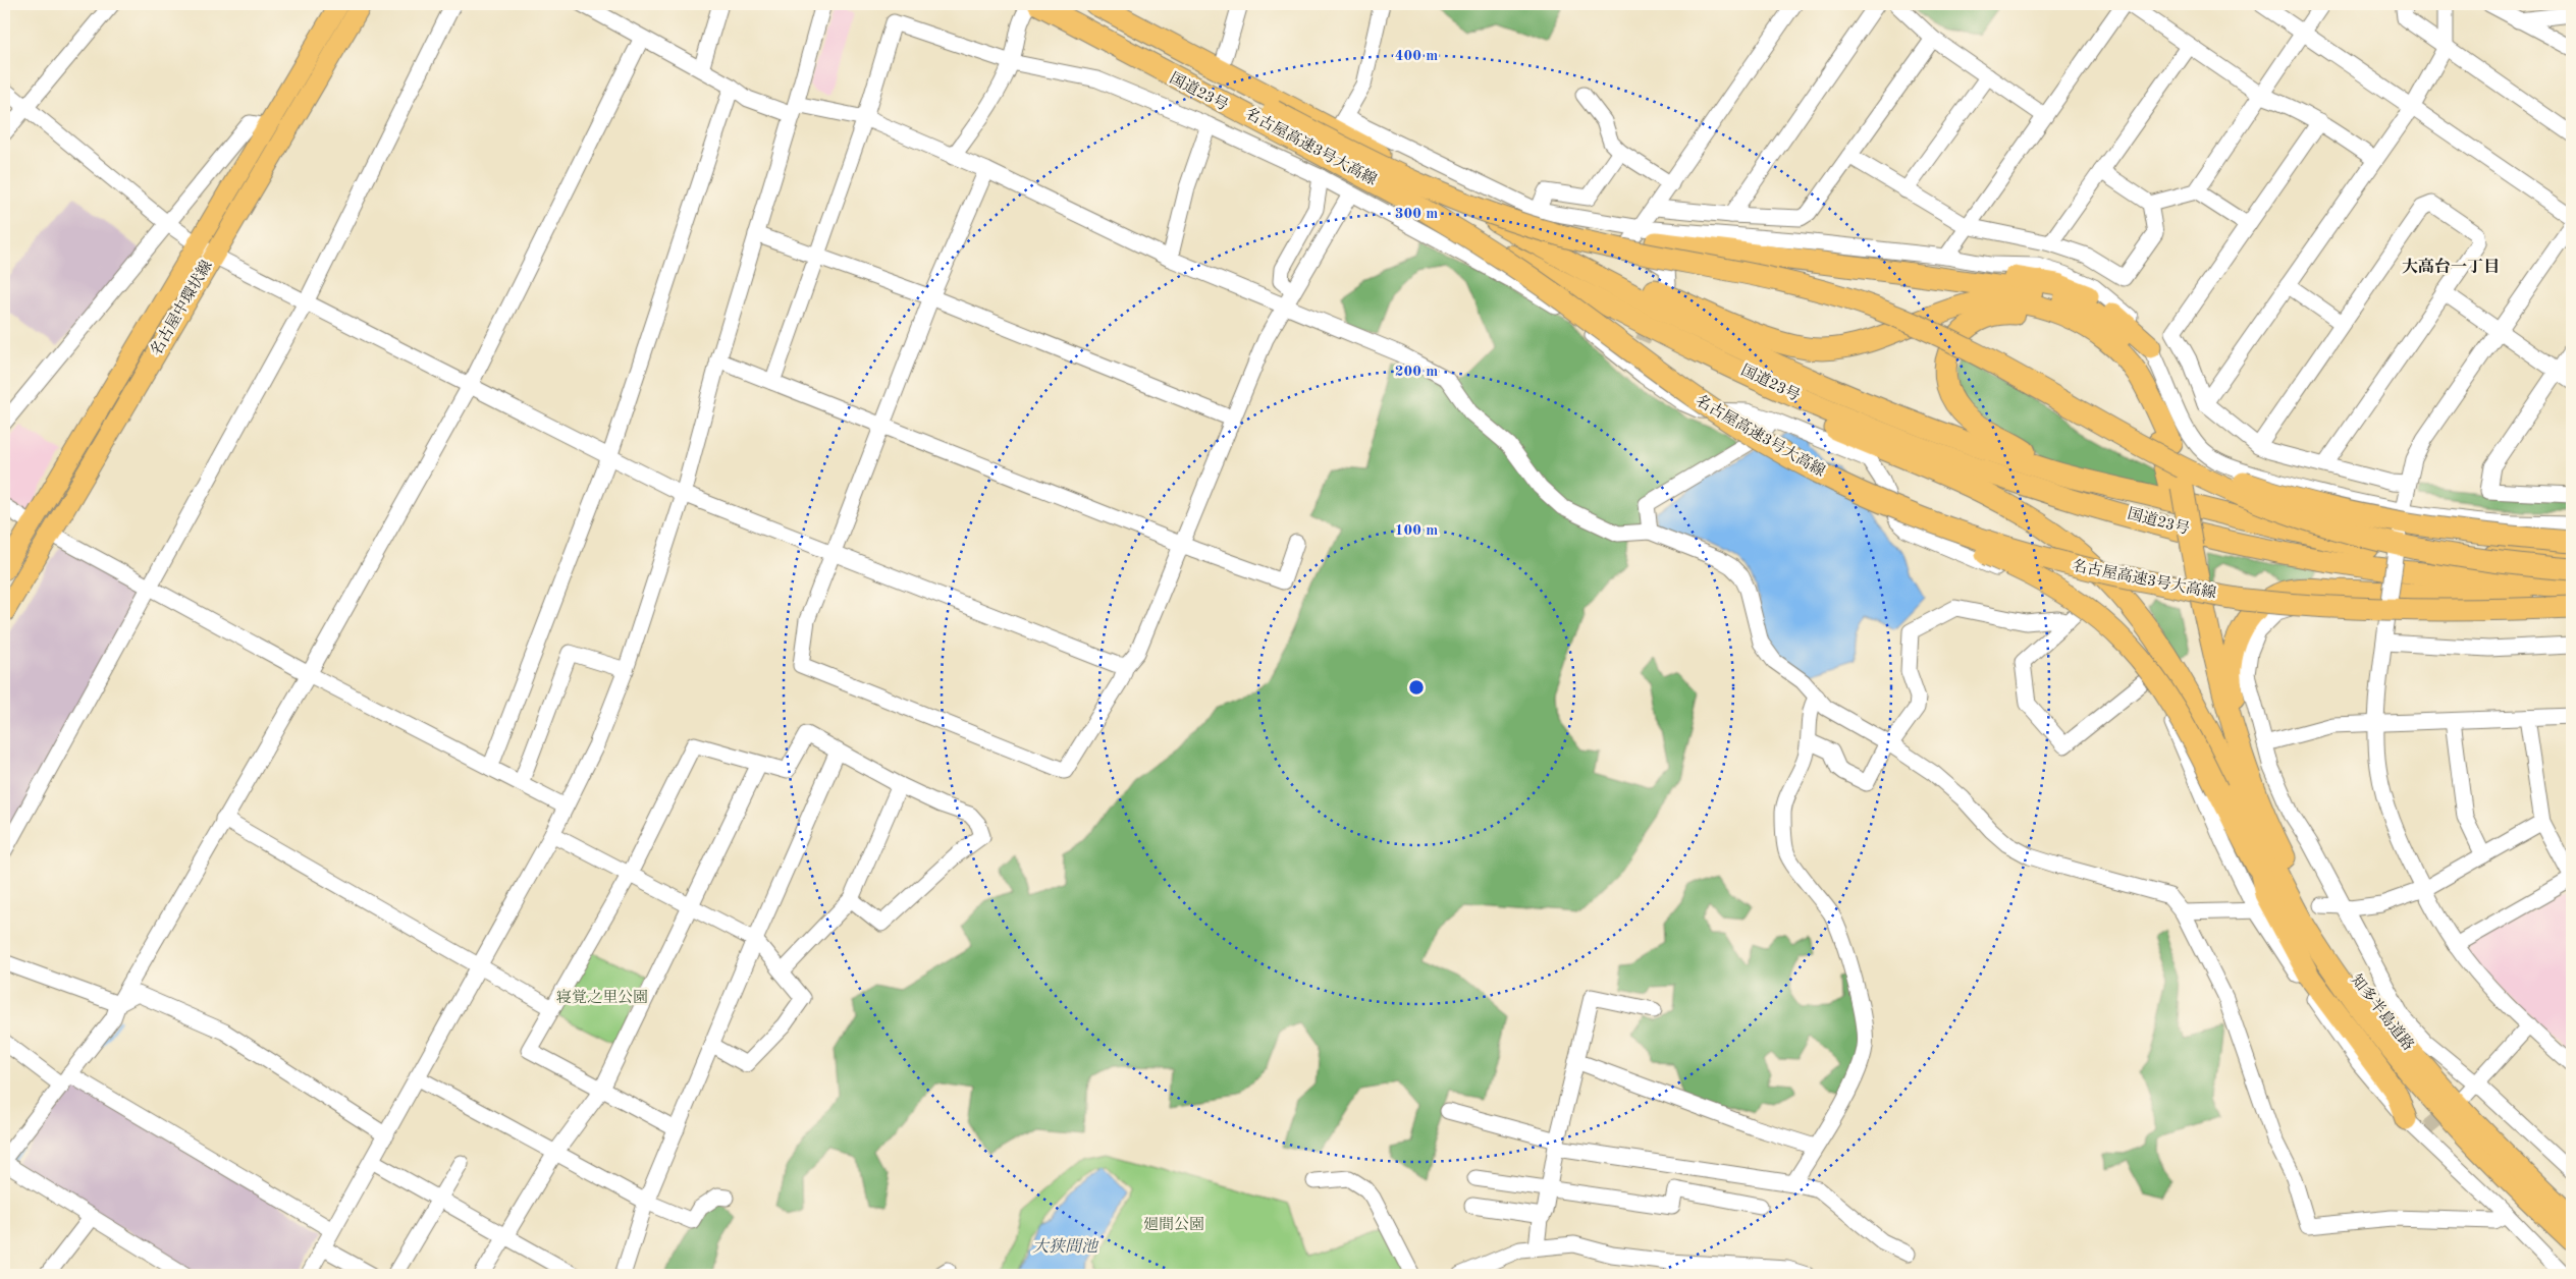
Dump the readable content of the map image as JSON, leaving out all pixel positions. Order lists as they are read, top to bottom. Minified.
{"streets":{"highway":["国道23号","名古屋高速3号大高線","知多半島道路"],"main road":["名古屋中環状線"]},"crossings":[["国道23号","名古屋高速3号大高線"]],"districts":["大高台一丁目"],"water":["大狭間池"],"parks":["寝覚之里公園","廻間公園"],"rings":["400 m","300 m","200 m","100 m"]}
